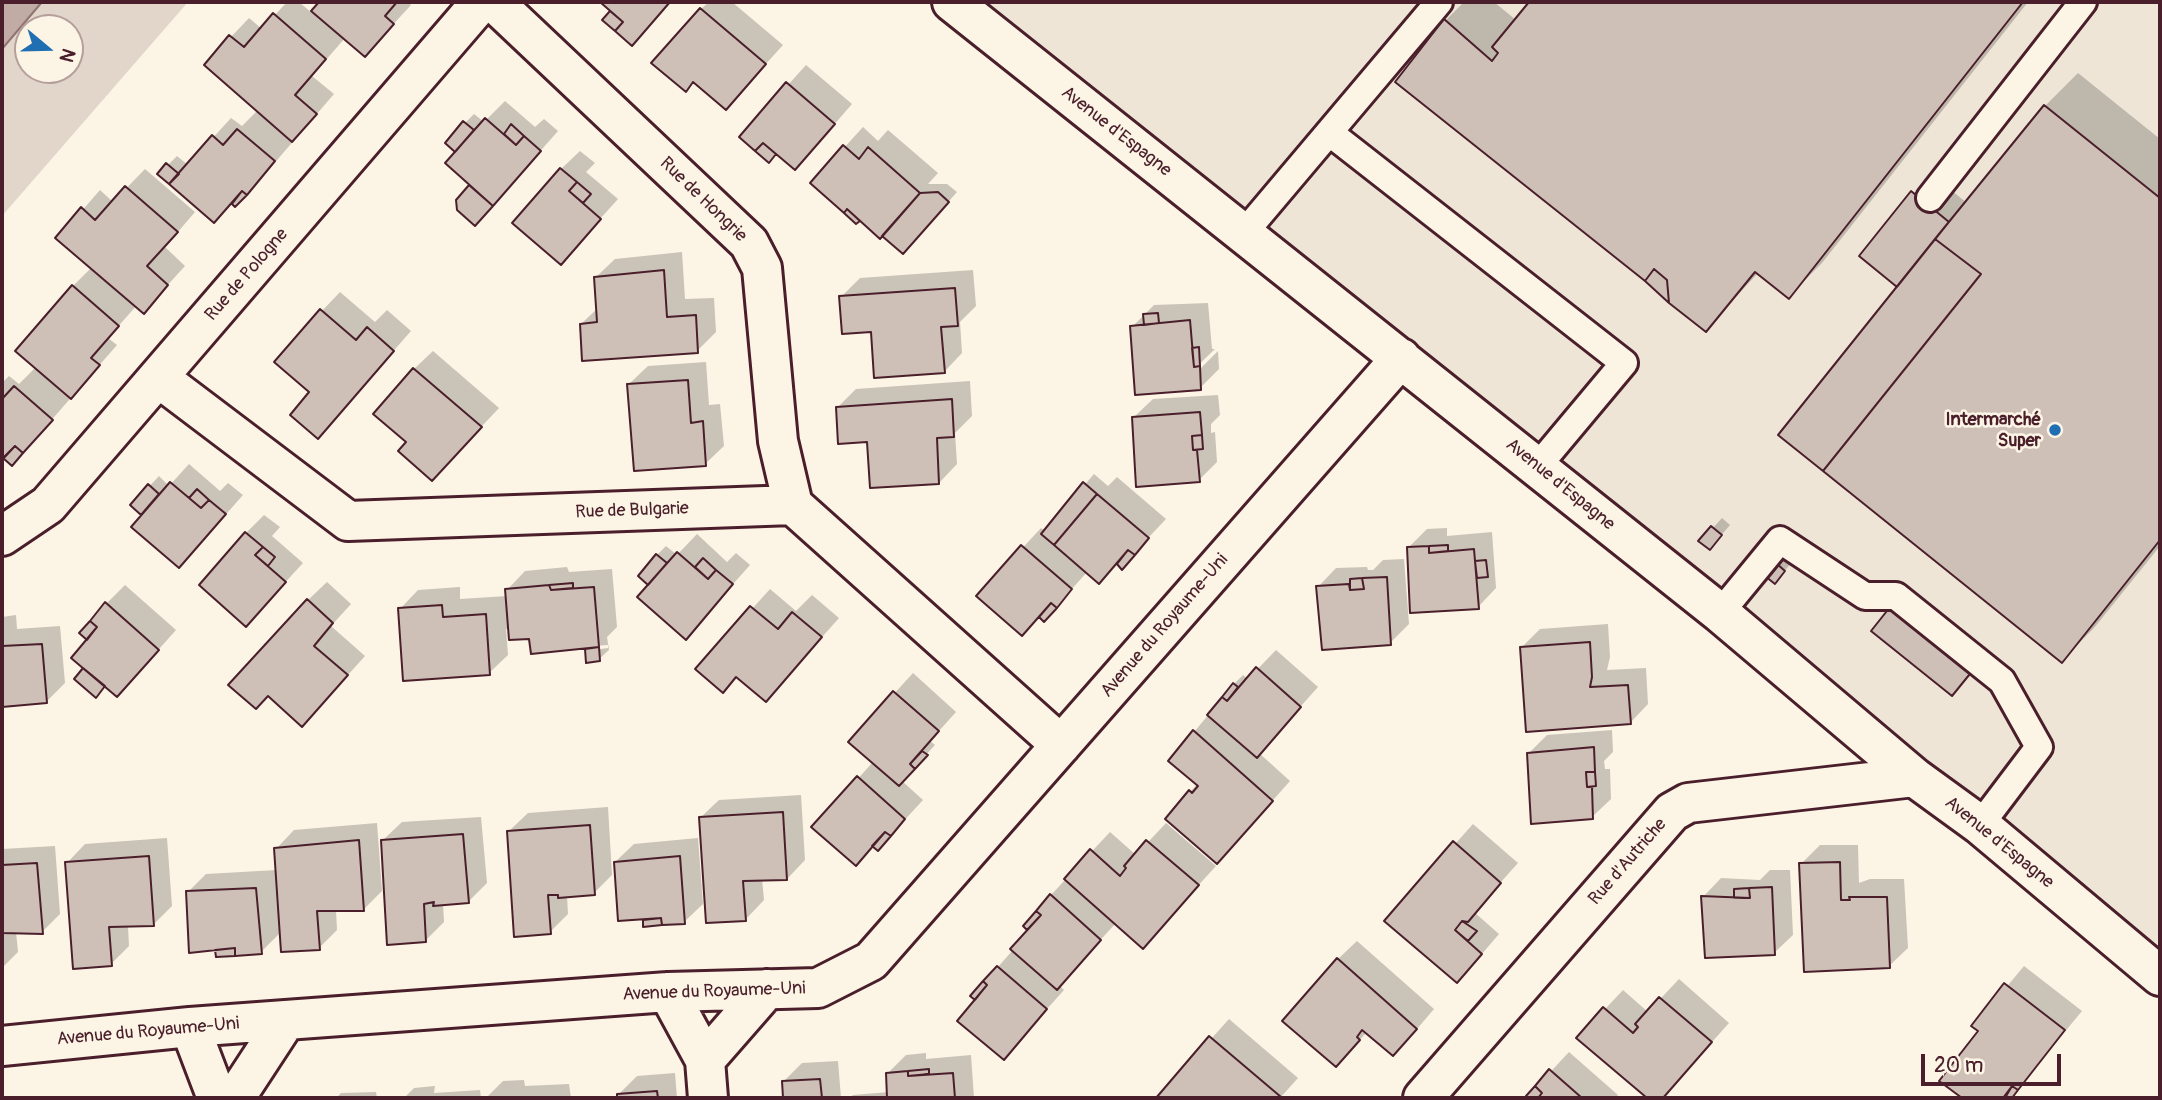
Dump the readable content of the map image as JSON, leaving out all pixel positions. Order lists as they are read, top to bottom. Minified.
{"streets":{"street":["Avenue d'Espagne","Rue de Hongrie","Rue de Pologne","Rue de Bulgarie","Avenue du Royaume-Uni","Rue d'Autriche"]},"crossings":[["Avenue d'Espagne","Avenue du Royaume-Uni"],["Avenue d'Espagne","Rue d'Autriche"],["Rue de Hongrie","Rue de Bulgarie"],["Rue de Pologne","Rue de Bulgarie"]],"places":["Intermarché Super"],"scale_bar":"20 m","north":"right"}
